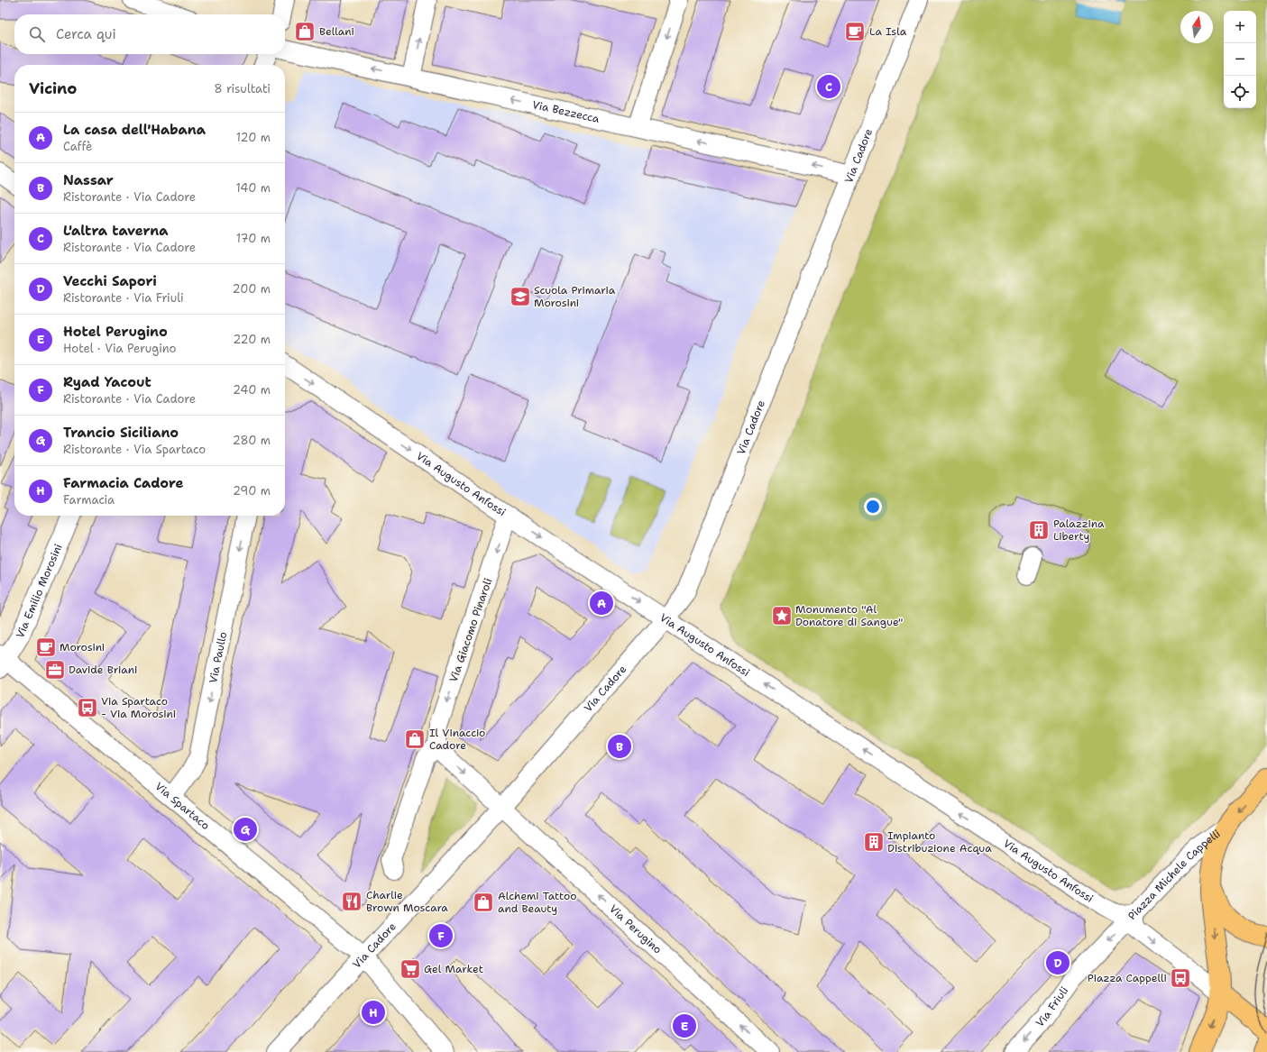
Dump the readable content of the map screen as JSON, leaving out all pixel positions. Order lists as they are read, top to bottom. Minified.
{"streets":{"main road":["Piazza Michele Cappelli"],"street":["Via Bezzecca","Via Cadore","Via Augusto Anfossi","Via Emilio Morosini","Via Giacomo Pinaroli","Via Paullo","Via Spartaco","Via Perugino","Via Friuli"]},"crossings":[["Via Bezzecca","Via Cadore"],["Via Cadore","Via Augusto Anfossi"],["Via Cadore","Via Spartaco"],["Via Cadore","Via Perugino"],["Via Augusto Anfossi","Via Giacomo Pinaroli"],["Via Augusto Anfossi","Piazza Michele Cappelli"],["Via Augusto Anfossi","Via Friuli"],["Via Emilio Morosini","Via Spartaco"],["Via Paullo","Via Spartaco"],["Piazza Michele Cappelli","Via Friuli"]],"one_way":["Via Bezzecca","Via Giacomo Pinaroli","Via Paullo","Piazza Michele Cappelli","Via Perugino","Via Friuli"],"places":{"shop":["Bellani","Il Vinaccio Cadore","Alchemi Tattoo and Beauty"],"cafe":["La Isla","Morosini"],"school or university":["Scuola Primaria Morosini"],"building":["Palazzina Liberty","Impianto Distribuzione Acqua"],"place":["Monumento \"Al Donatore di Sangue\""],"office":["Davide Briani"],"bus stop":["Via Spartaco - Via Morosini","Piazza Cappelli"],"restaurant":["Charlie Brown Moscara"],"supermarket":["Gel Market"]},"north":"top","page":{"map_buttons":["+","−"],"search":"Cerca qui","heading":["Vicino","8 risultati"],"pins":["C","A","B","G","F","D","H","E"],"list":[{"mark":"A","name":"La casa dell'Habana","note":"Caffè","value":"120 m"},{"mark":"B","name":"Nassar","note":"Ristorante · Via Cadore","value":"140 m"},{"mark":"C","name":"L'altra taverna","note":"Ristorante · Via Cadore","value":"170 m"},{"mark":"D","name":"Vecchi Sapori","note":"Ristorante · Via Friuli","value":"200 m"},{"mark":"E","name":"Hotel Perugino","note":"Hotel · Via Perugino","value":"220 m"},{"mark":"F","name":"Ryad Yacout","note":"Ristorante · Via Cadore","value":"240 m"},{"mark":"G","name":"Trancio Siciliano","note":"Ristorante · Via Spartaco","value":"280 m"},{"mark":"H","name":"Farmacia Cadore","note":"Farmacia","value":"290 m"}]}}
